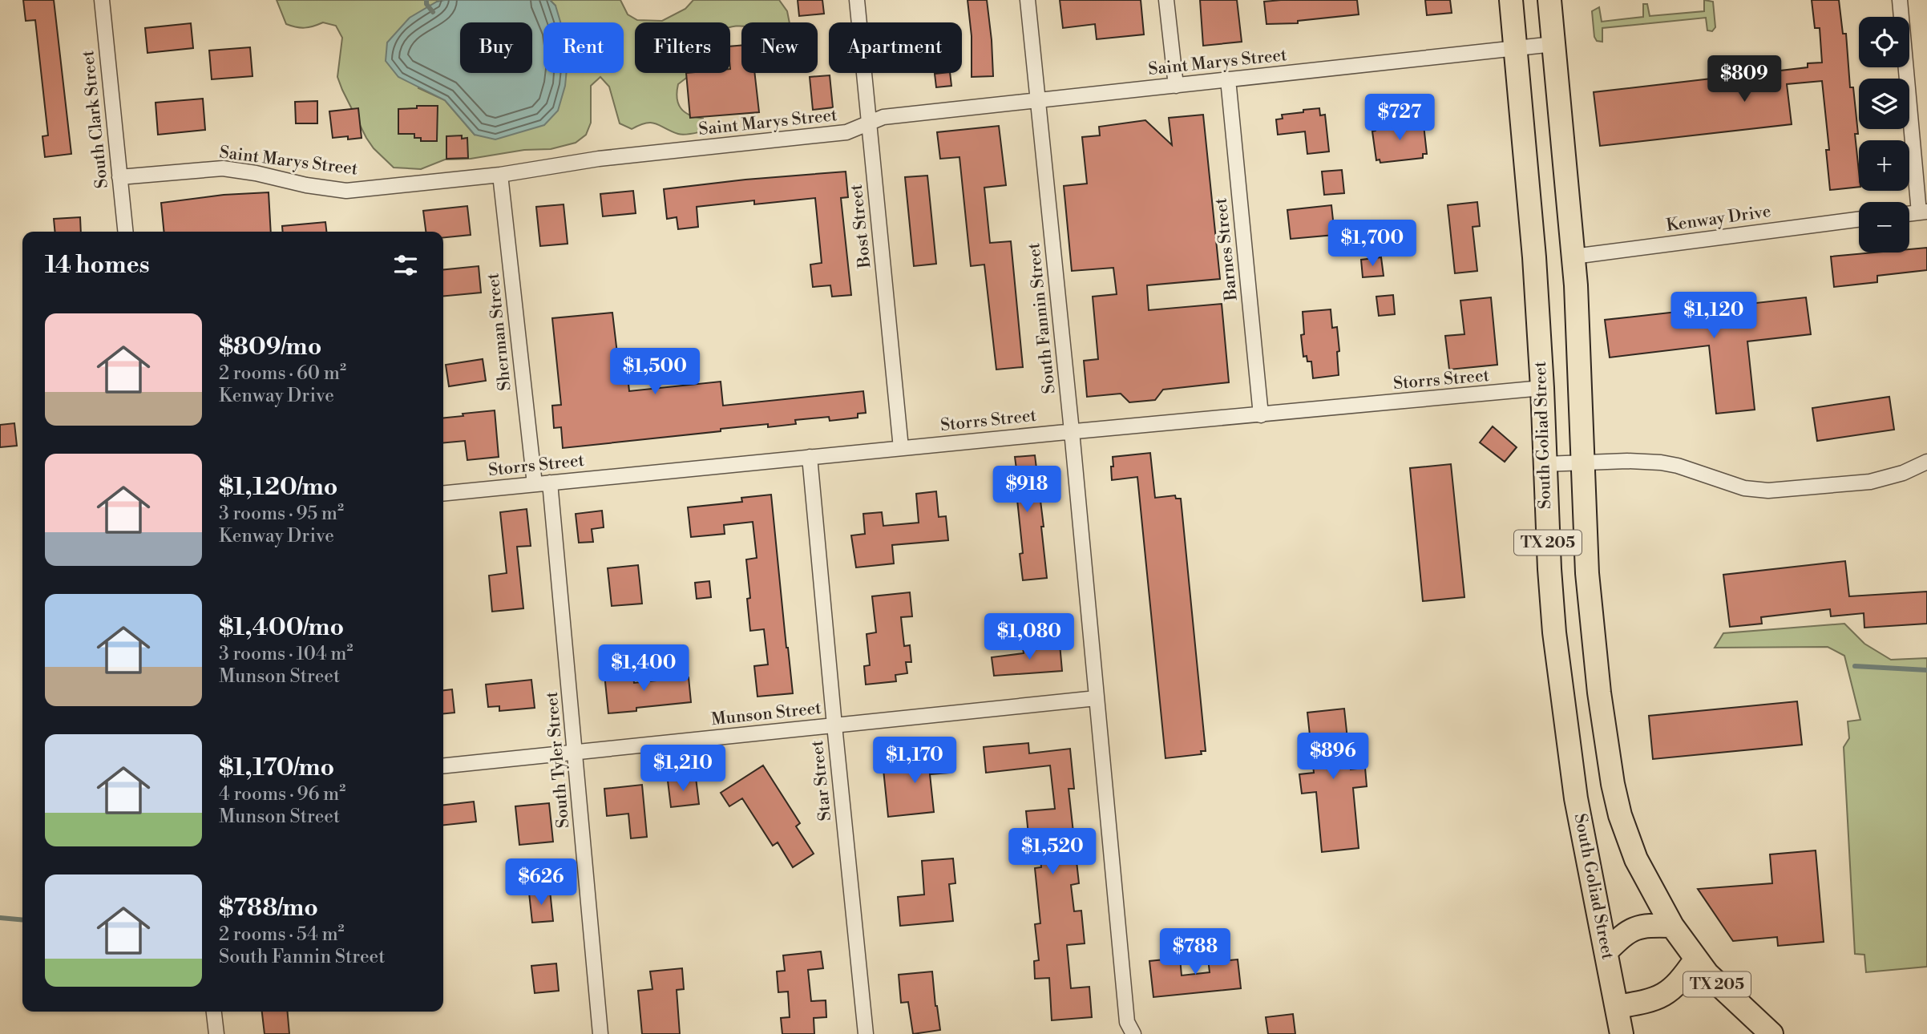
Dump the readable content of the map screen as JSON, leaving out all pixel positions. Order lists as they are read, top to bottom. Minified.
{"streets":{"main road":["South Goliad Street","TX 205"],"street":["Saint Marys Street","South Clark Street","Kenway Drive","Bost Street","Barnes Street","South Fannin Street","Sherman Street","Storrs Street","Munson Street","South Tyler Street","Star Street"]},"crossings":[["Saint Marys Street","South Clark Street"],["Saint Marys Street","Bost Street"],["Saint Marys Street","Barnes Street"],["Saint Marys Street","South Fannin Street"],["Saint Marys Street","Sherman Street"],["Saint Marys Street","South Goliad Street"],["Saint Marys Street","TX 205"],["Kenway Drive","TX 205"],["Bost Street","Storrs Street"],["Barnes Street","Storrs Street"],["South Fannin Street","Storrs Street"],["South Fannin Street","Munson Street"],["Sherman Street","Storrs Street"],["Storrs Street","South Goliad Street"],["Storrs Street","South Tyler Street"],["Storrs Street","Star Street"],["South Goliad Street","TX 205"],["Munson Street","South Tyler Street"],["Munson Street","Star Street"]],"page":{"map_buttons":["+","−"],"chip":["Buy","Rent","Filters","New","Apartment"],"price":["$809","$727","$1,700","$1,120","$1,500","$918","$1,080","$1,400","$896","$1,170","$1,210","$1,520","$626","$788"],"heading":"14 homes","list":[{"name":"$809/mo","note":"2 rooms · 60 m² · Kenway Drive"},{"name":"$1,120/mo","note":"3 rooms · 95 m² · Kenway Drive"},{"name":"$1,400/mo","note":"3 rooms · 104 m² · Munson Street"},{"name":"$1,170/mo","note":"4 rooms · 96 m² · Munson Street"},{"name":"$788/mo","note":"2 rooms · 54 m² · South Fannin Street"}]}}
